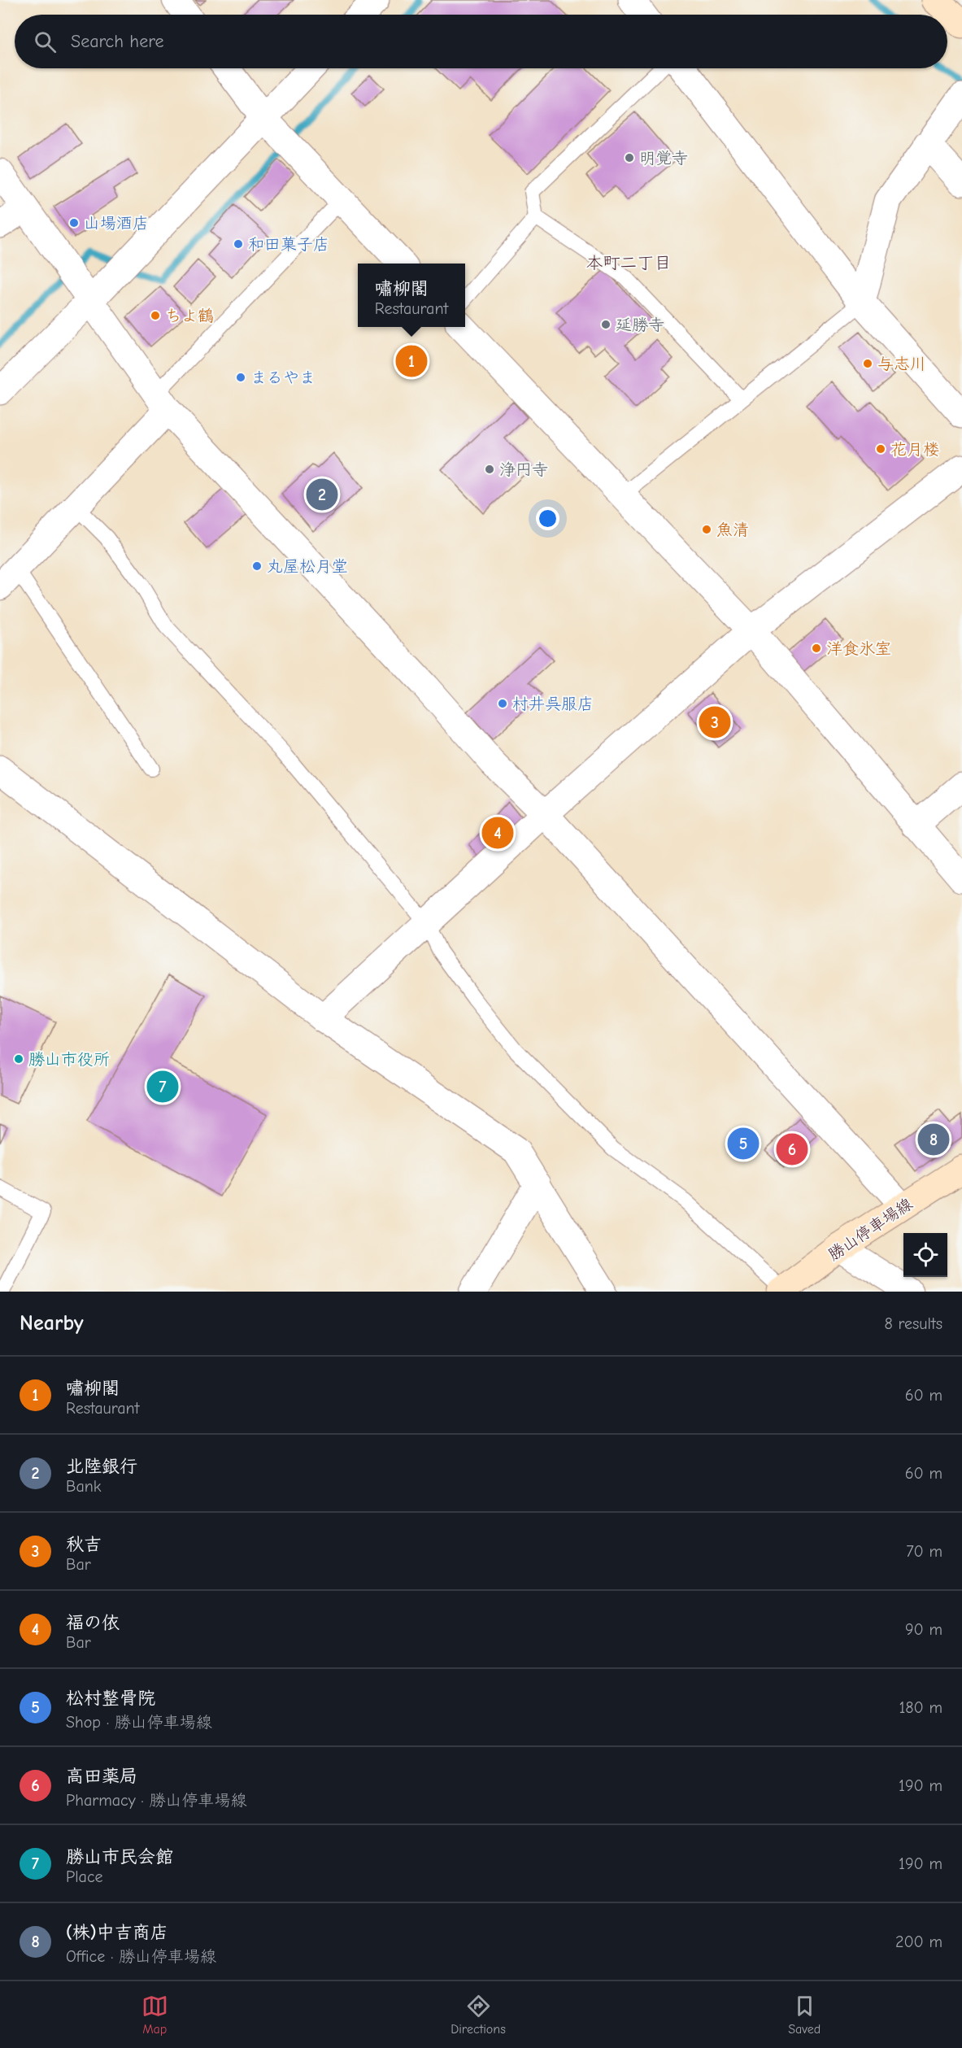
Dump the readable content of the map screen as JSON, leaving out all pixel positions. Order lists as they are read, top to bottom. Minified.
{"streets":{"main road":["勝山停車場線"]},"districts":["本町二丁目"],"places":["明覚寺","山場酒店","和田菓子店","ちよ鶴","延勝寺","与志川","まるやま","花月楼","浄円寺","魚清","丸屋松月堂","洋食氷室","村井呉服店","勝山市役所"],"page":{"search":"Search here","popup":["嘯柳閣","Restaurant"],"pins":["1","2","3","4","7","8","5","6"],"heading":["Nearby","8 results"],"list":[{"mark":"1","name":"嘯柳閣","note":"Restaurant","value":"60 m"},{"mark":"2","name":"北陸銀行","note":"Bank","value":"60 m"},{"mark":"3","name":"秋吉","note":"Bar","value":"70 m"},{"mark":"4","name":"福の依","note":"Bar","value":"90 m"},{"mark":"5","name":"松村整骨院","note":"Shop · 勝山停車場線","value":"180 m"},{"mark":"6","name":"高田薬局","note":"Pharmacy · 勝山停車場線","value":"190 m"},{"mark":"7","name":"勝山市民会館","note":"Place","value":"190 m"},{"mark":"8","name":"(株)中吉商店","note":"Office · 勝山停車場線","value":"200 m"}],"nav":["Map","Directions","Saved"]}}
